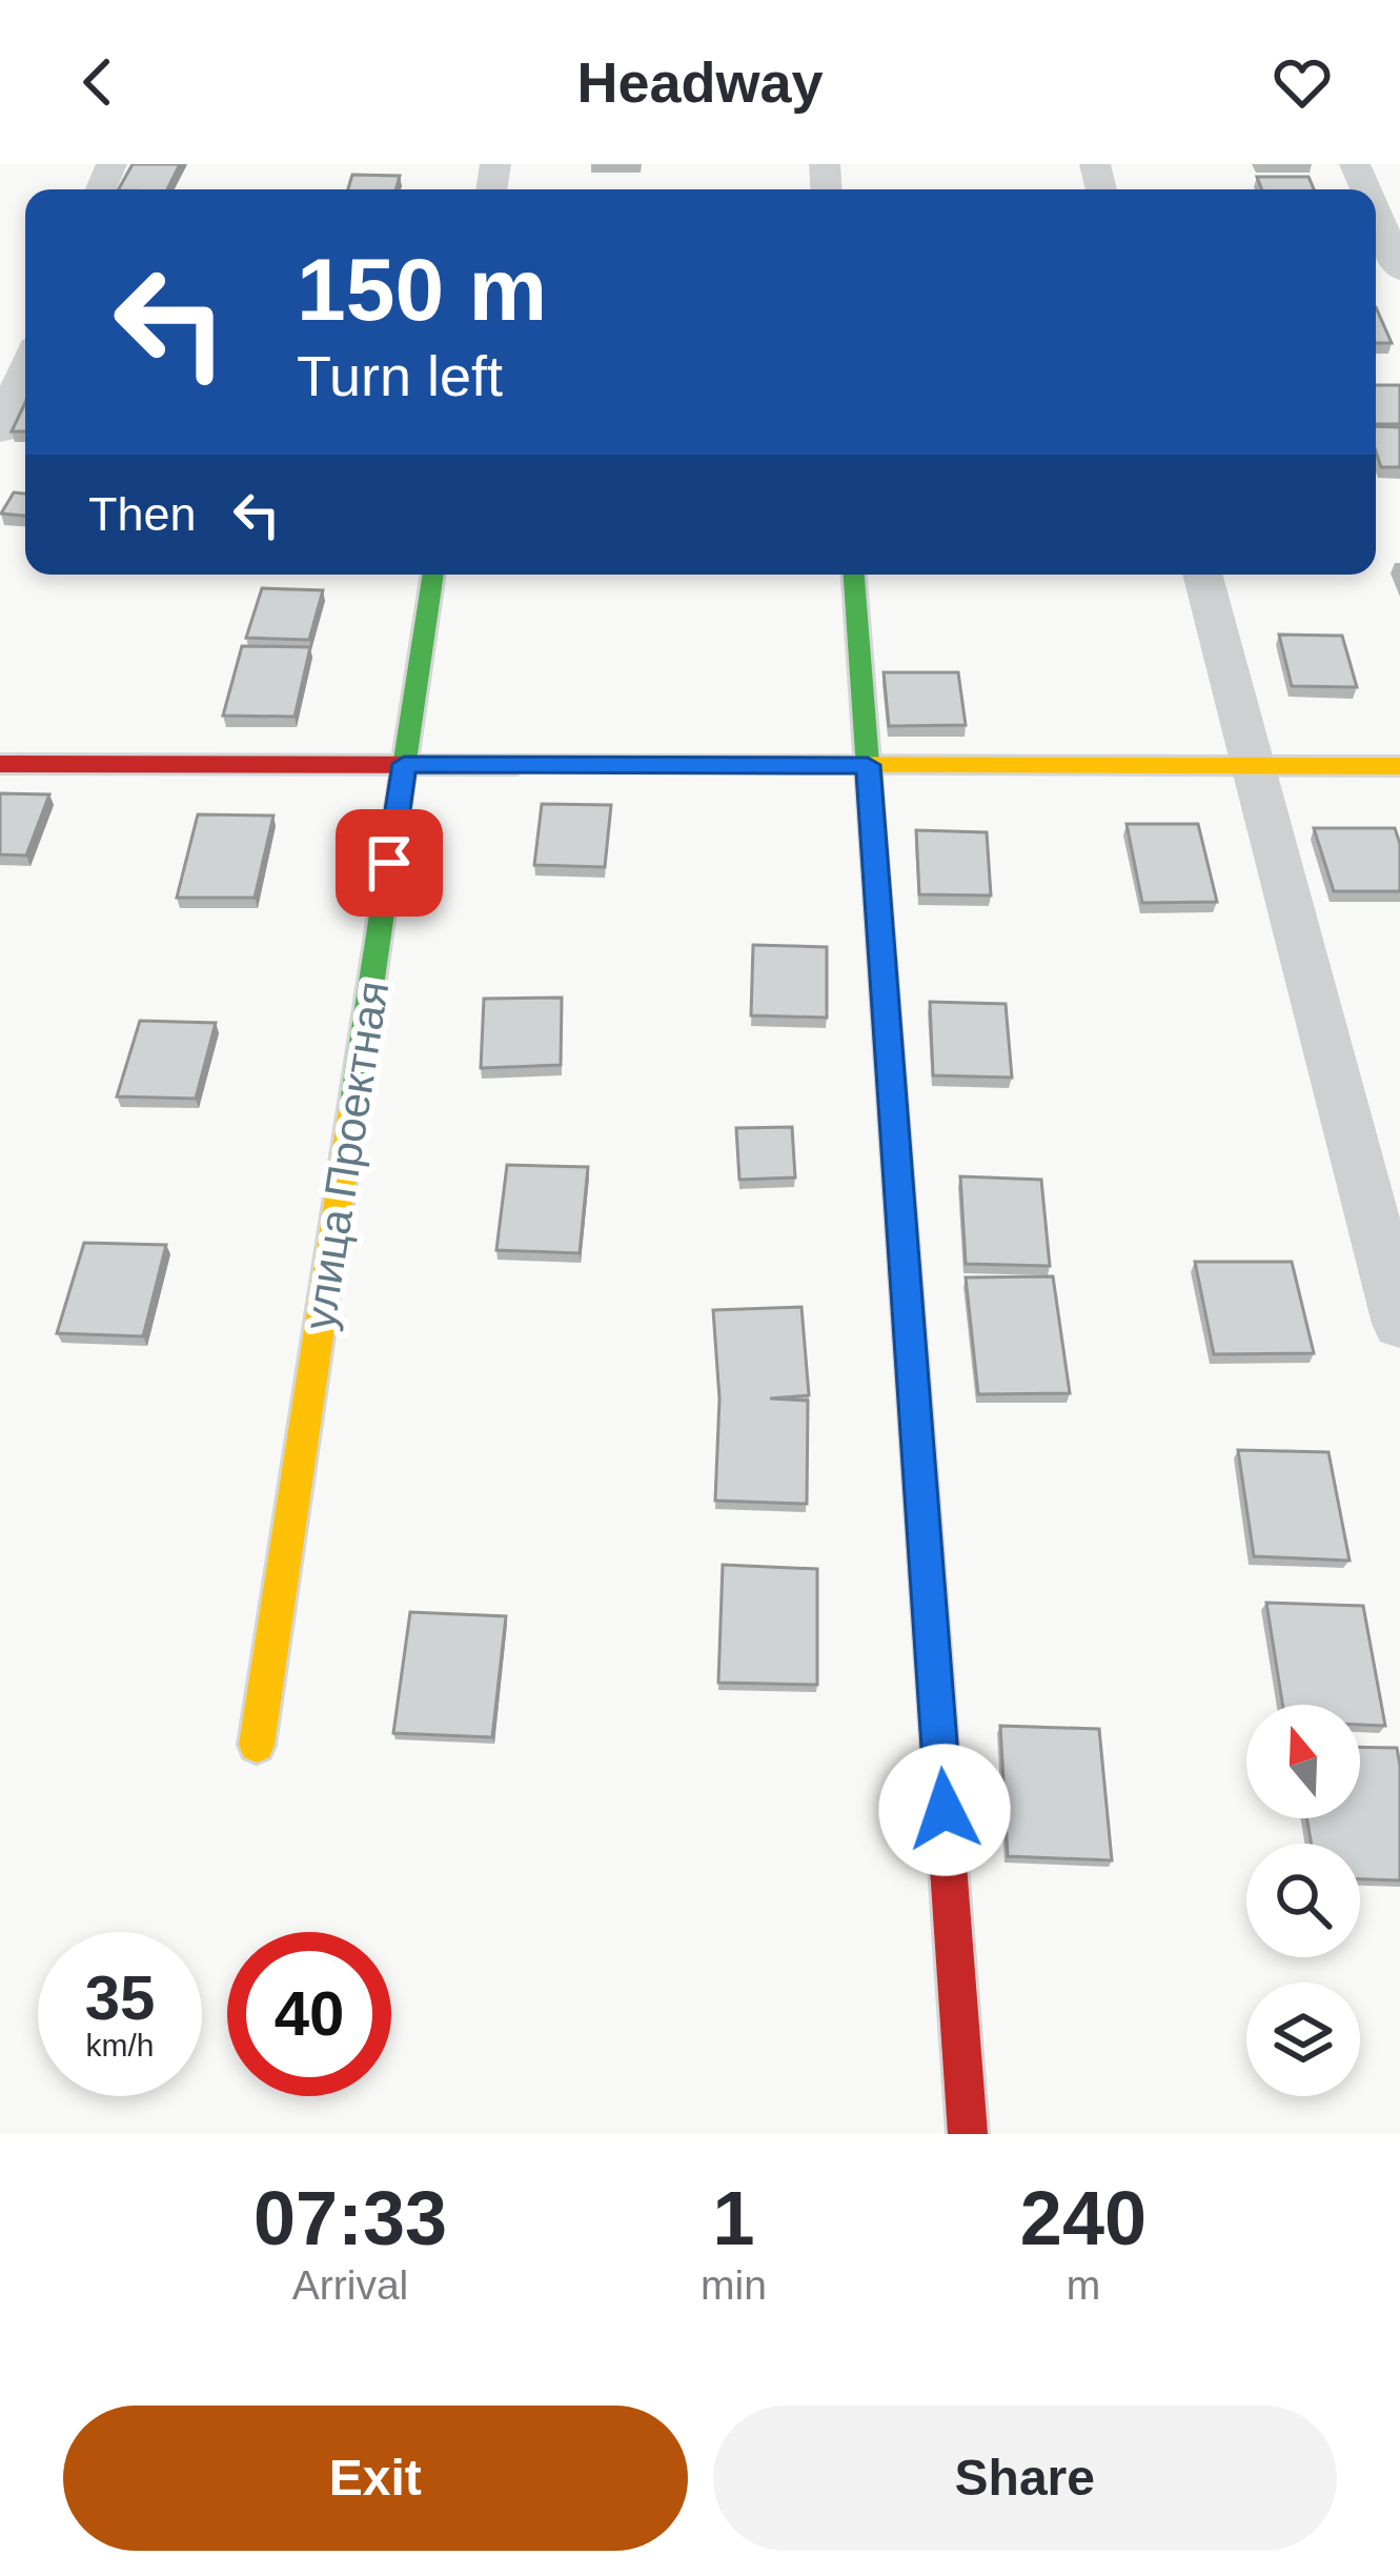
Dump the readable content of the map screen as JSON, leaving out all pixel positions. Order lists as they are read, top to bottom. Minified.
{"streets":{"street":["улица Проектная"]},"north":"top","page":{"header":"Headway","turn":["150 m","Turn left"],"then":"Then","speed":"35 km/h","limit":"40","eta":["07:33","Arrival","1","min","240","m"],"buttons":["Exit","Share"]}}
